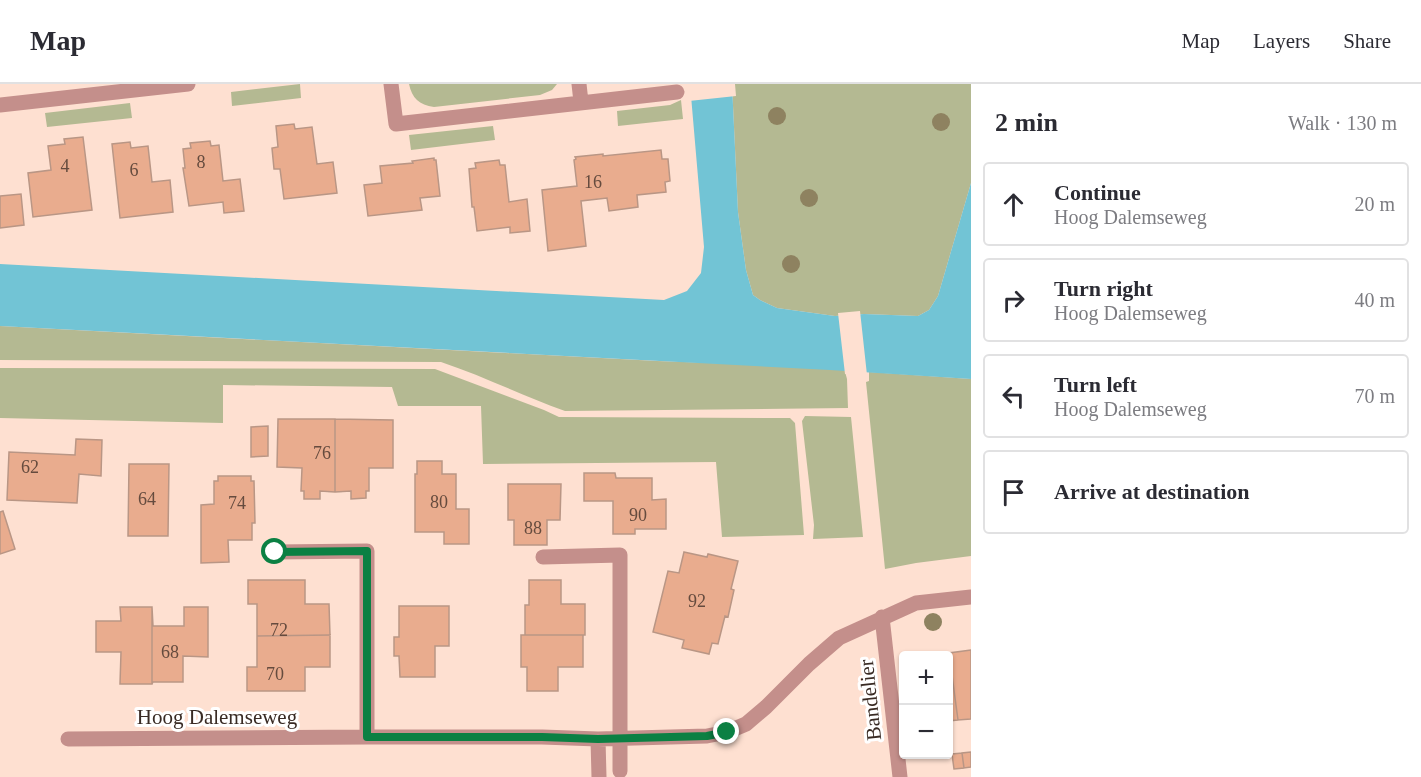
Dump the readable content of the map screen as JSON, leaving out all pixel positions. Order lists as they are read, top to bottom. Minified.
{"streets":{"street":["Bandelier","Hoog Dalemseweg"]},"crossings":[["Bandelier","Hoog Dalemseweg"]],"house_numbers":["8","4","6","16","76","62","64","80","74","90","88","92","72","68","70"],"page":{"header":"Map","nav":["Map","Layers","Share"],"heading":["2 min","Walk · 130 m"],"list":[["Continue","Hoog Dalemseweg","20 m"],["Turn right","Hoog Dalemseweg","40 m"],["Turn left","Hoog Dalemseweg","70 m"],"Arrive at destination"],"map_buttons":["+","−"]}}
